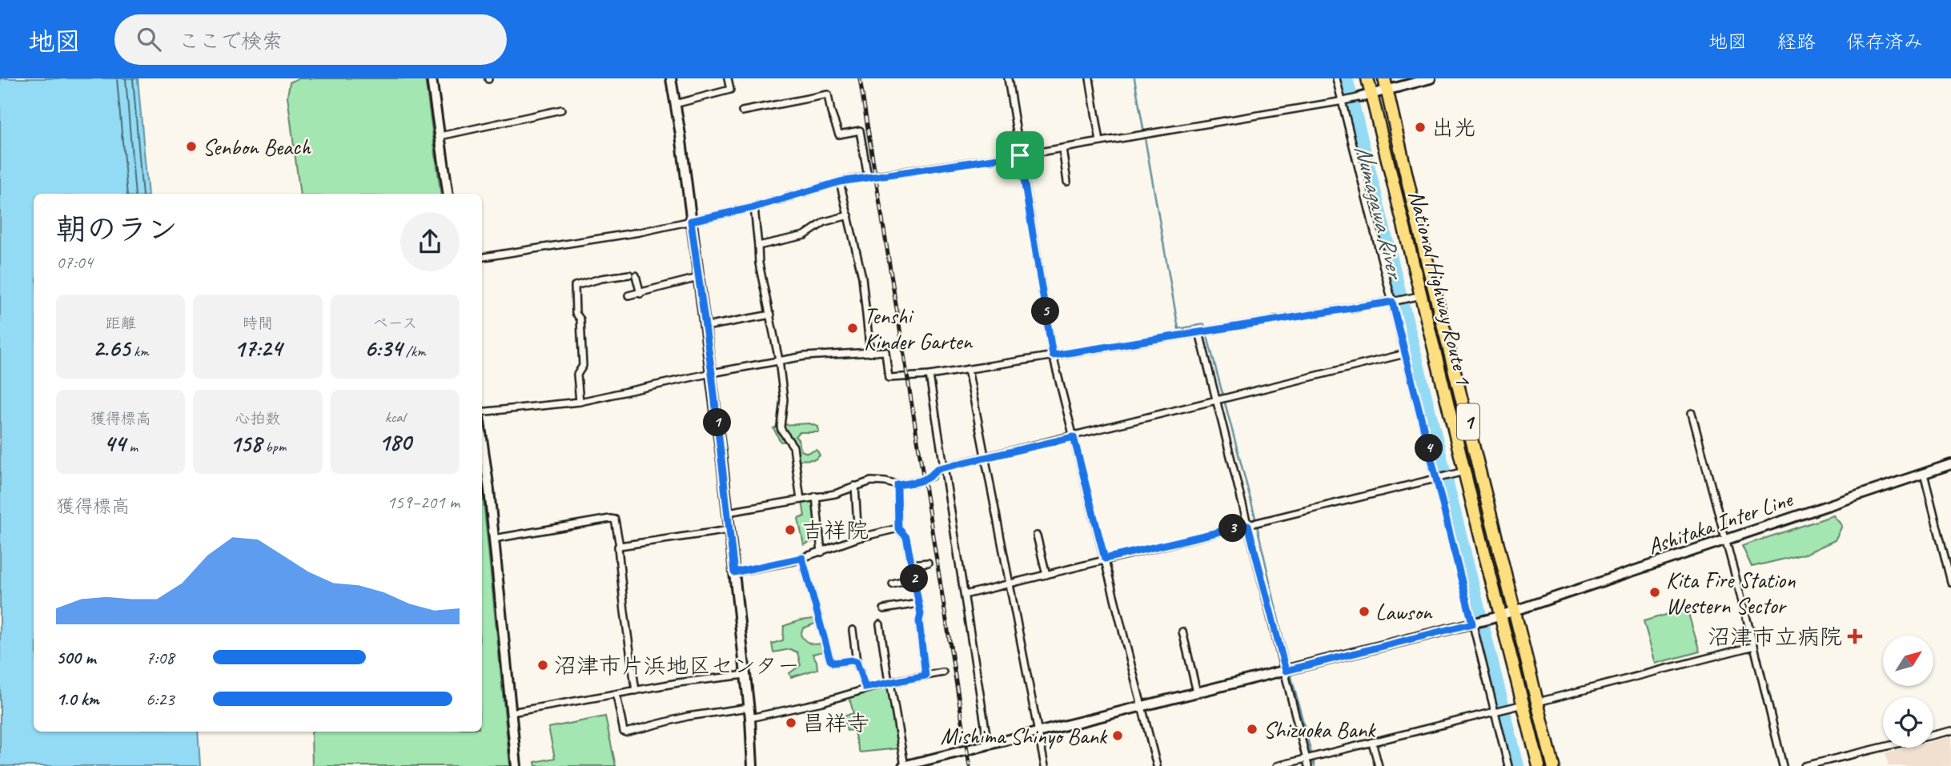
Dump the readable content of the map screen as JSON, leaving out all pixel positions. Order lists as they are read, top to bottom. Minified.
{"streets":{"highway":["National Highway Route 1","1"],"street":["Ashitaka Inter Line"]},"crossings":[["National Highway Route 1","Ashitaka Inter Line"]],"water":["Numagawa River"],"places":{"other":["出光","Senbon Beach","Tenshi Kinder Garten","吉祥院","Kita Fire Station Western Sector","Lawson","沼津市片浜地区センター","昌祥寺","Shizuoka Bank","Mishima Shinyo Bank"],"health":["沼津市立病院"]},"north":"top right","page":{"header":"地図","search":"ここで検索","nav":["地図","経路","保存済み"],"heading":["朝のラン","07:04"],"stats":[["距離","2.65 km"],["時間","17:24"],["ペース","6:34 /km"],["獲得標高","44 m"],["心拍数","158 bpm"],["kcal","180"]],"pins":["5","1","4","3","2"],"chart":["獲得標高","159–201 m"],"list":[{"name":"500 m","note":"7:08"},{"name":"1.0 km","note":"6:23"}]}}
